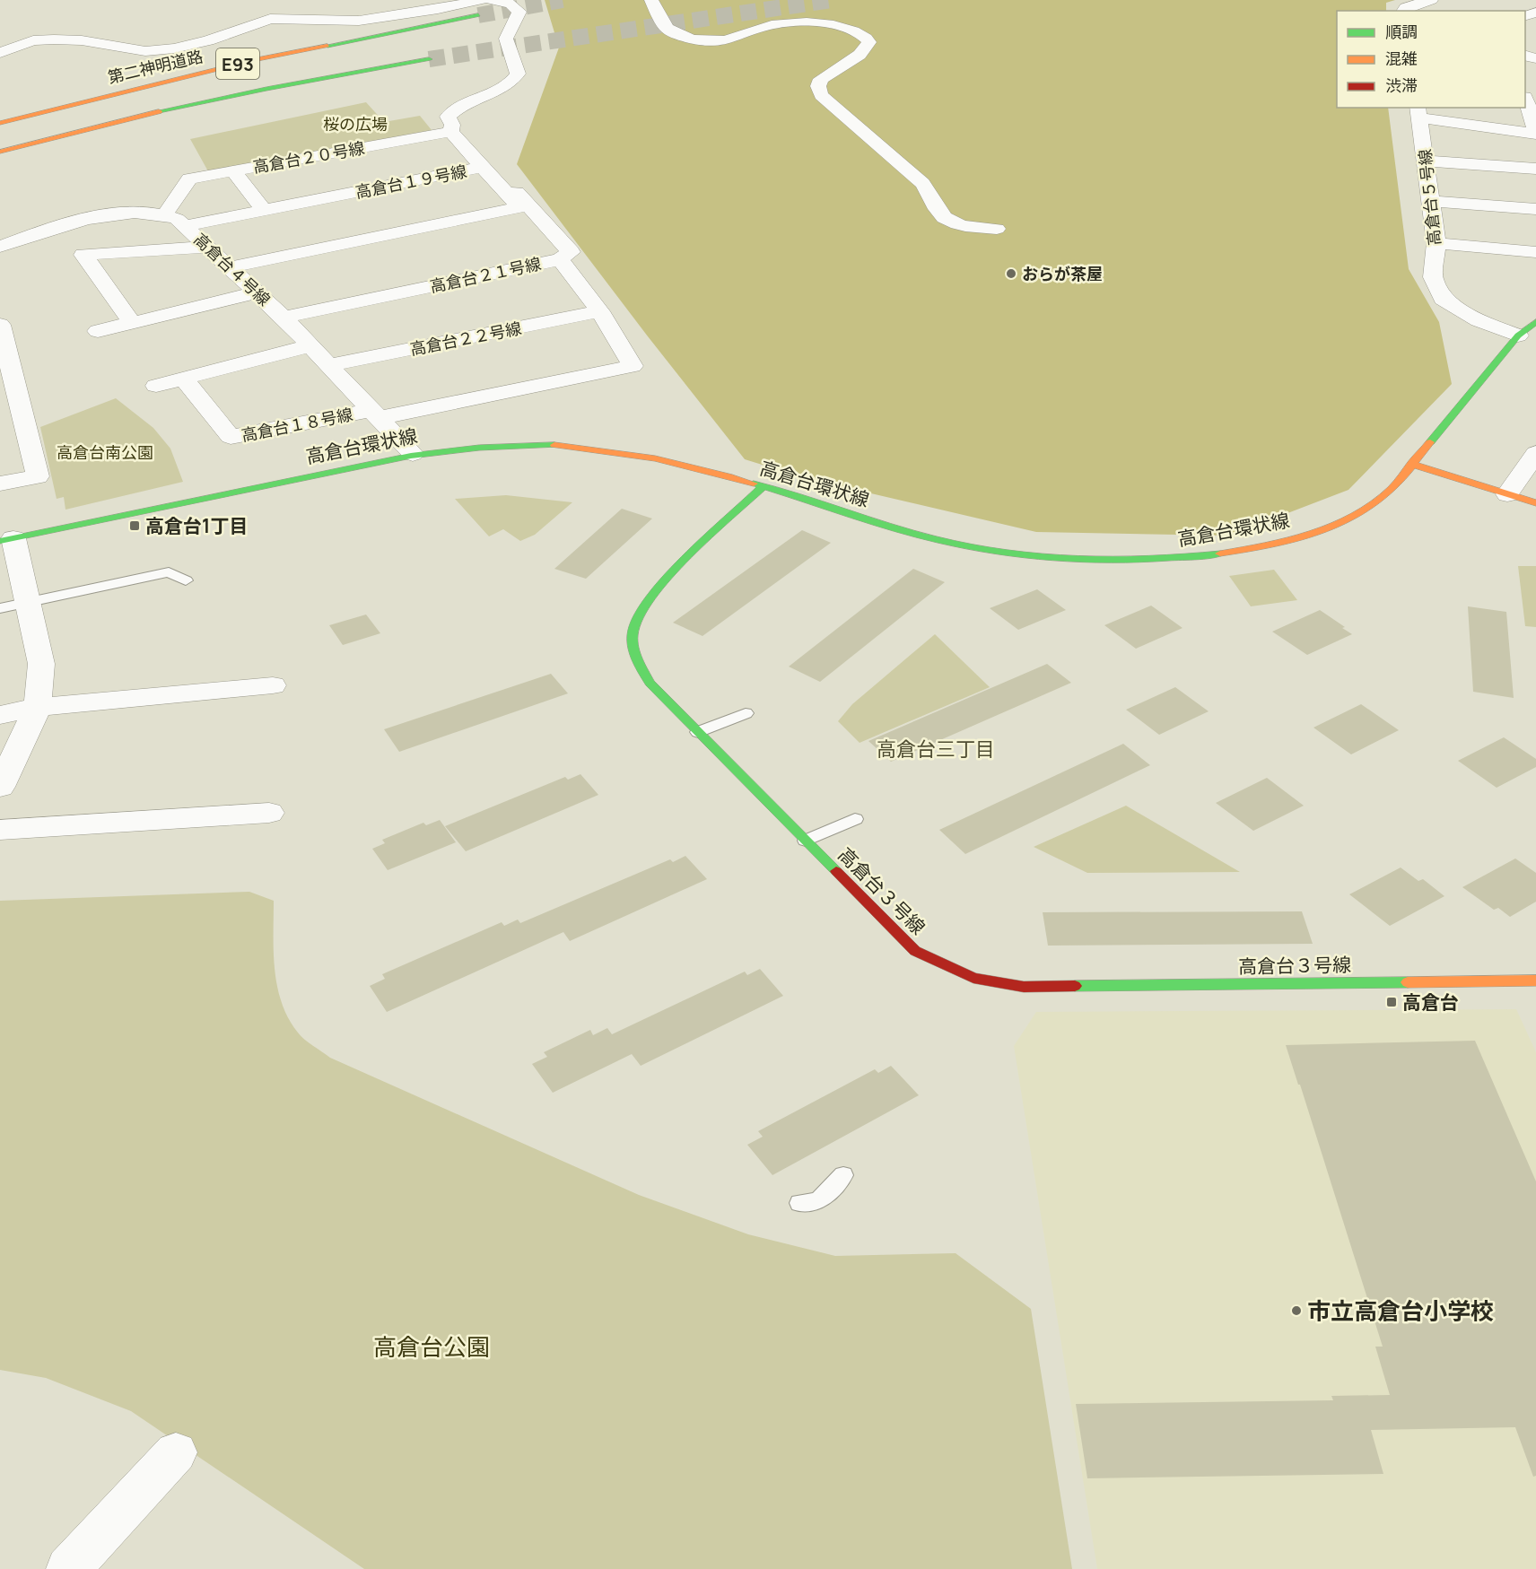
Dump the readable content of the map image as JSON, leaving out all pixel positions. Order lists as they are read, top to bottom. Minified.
{"streets":{"main road":["E93","第二神明道路","高倉台環状線","高倉台３号線"],"street":["高倉台２０号線","高倉台１９号線","高倉台５号線","高倉台４号線","高倉台２１号線","高倉台２２号線","高倉台１８号線"]},"crossings":[["高倉台２０号線","高倉台１９号線"],["高倉台１９号線","高倉台４号線"],["高倉台５号線","高倉台環状線"],["高倉台４号線","高倉台２１号線"],["高倉台４号線","高倉台２２号線"],["高倉台４号線","高倉台１８号線"],["高倉台４号線","高倉台環状線"],["高倉台２１号線","高倉台２２号線"],["高倉台２１号線","高倉台１８号線"],["高倉台環状線","高倉台３号線"]],"districts":["高倉台三丁目"],"parks":["桜の広場","高倉台南公園","高倉台公園"],"places":{"other":["おらが茶屋","市立高倉台小学校"],"transit":["高倉台1丁目","高倉台"]},"legend":["順調","混雑","渋滞"]}
